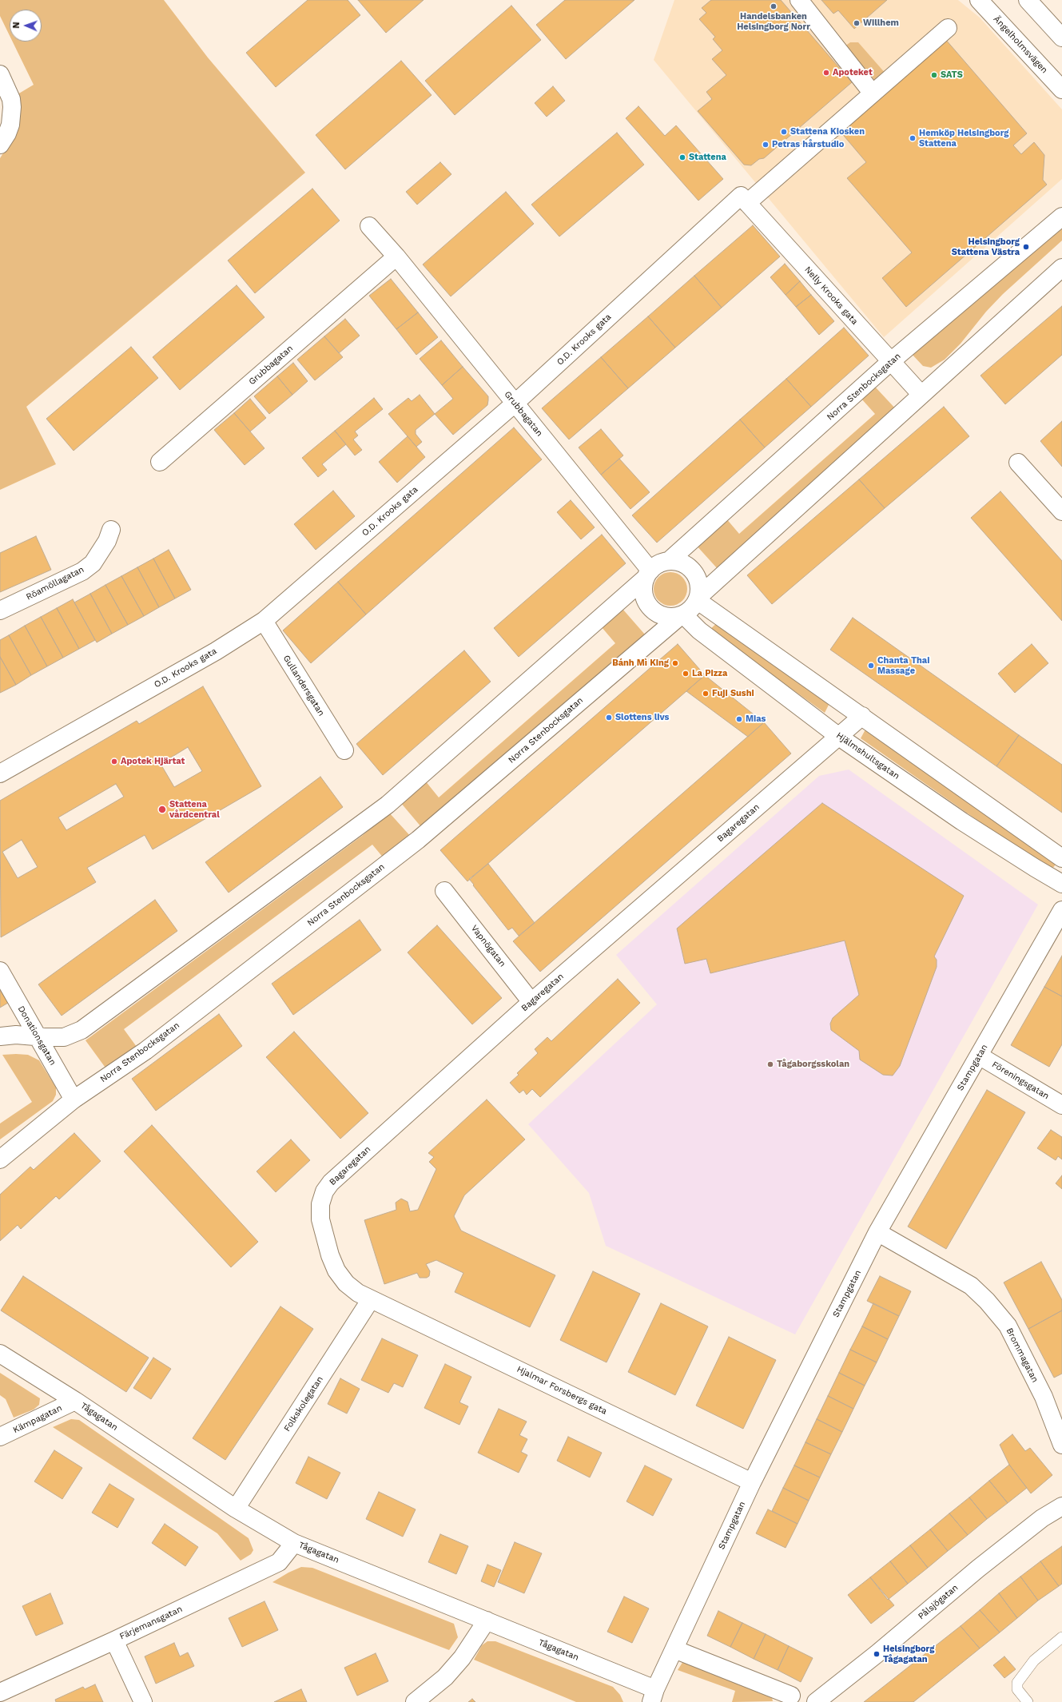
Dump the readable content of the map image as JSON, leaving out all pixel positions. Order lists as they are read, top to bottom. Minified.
{"streets":{"street":["Ängelholmsvägen","Nelly Krooks gata","O.D. Krooks gata","Grubbagatan","Norra Stenbocksgatan","Röamöllagatan","Gullandersgatan","Hjälmshultsgatan","Bagaregatan","Vapnögatan","Donationsgatan","Stampgatan","Föreningsgatan","Brommagatan","Hjalmar Forsbergs gata","Folkskolegatan","Tågagatan","Kämpagatan","Pålsjögatan","Färjemansgatan"]},"crossings":[["Nelly Krooks gata","O.D. Krooks gata"],["Nelly Krooks gata","Norra Stenbocksgatan"],["O.D. Krooks gata","Grubbagatan"],["O.D. Krooks gata","Gullandersgatan"],["Grubbagatan","Norra Stenbocksgatan"],["Grubbagatan","Hjälmshultsgatan"],["Norra Stenbocksgatan","Hjälmshultsgatan"],["Norra Stenbocksgatan","Donationsgatan"],["Hjälmshultsgatan","Bagaregatan"],["Bagaregatan","Vapnögatan"],["Bagaregatan","Hjalmar Forsbergs gata"],["Bagaregatan","Folkskolegatan"],["Stampgatan","Föreningsgatan"],["Stampgatan","Brommagatan"],["Stampgatan","Hjalmar Forsbergs gata"],["Stampgatan","Tågagatan"],["Hjalmar Forsbergs gata","Folkskolegatan"],["Folkskolegatan","Tågagatan"],["Tågagatan","Kämpagatan"],["Tågagatan","Färjemansgatan"]],"places":["Handelsbanken Helsingborg Norr","Willhem","Apoteket","SATS","Stattena Kiosken","Hemköp Helsingborg Stattena","Petras hårstudio","Stattena","Helsingborg Stattena Västra","Bánh Mì King","Chanta Thai Massage","La Pizza","Fuji Sushi","Slottens livs","Mias","Apotek Hjärtat","Stattena vårdcentral","Tågaborgsskolan","Helsingborg Tågagatan"],"north":"left"}
